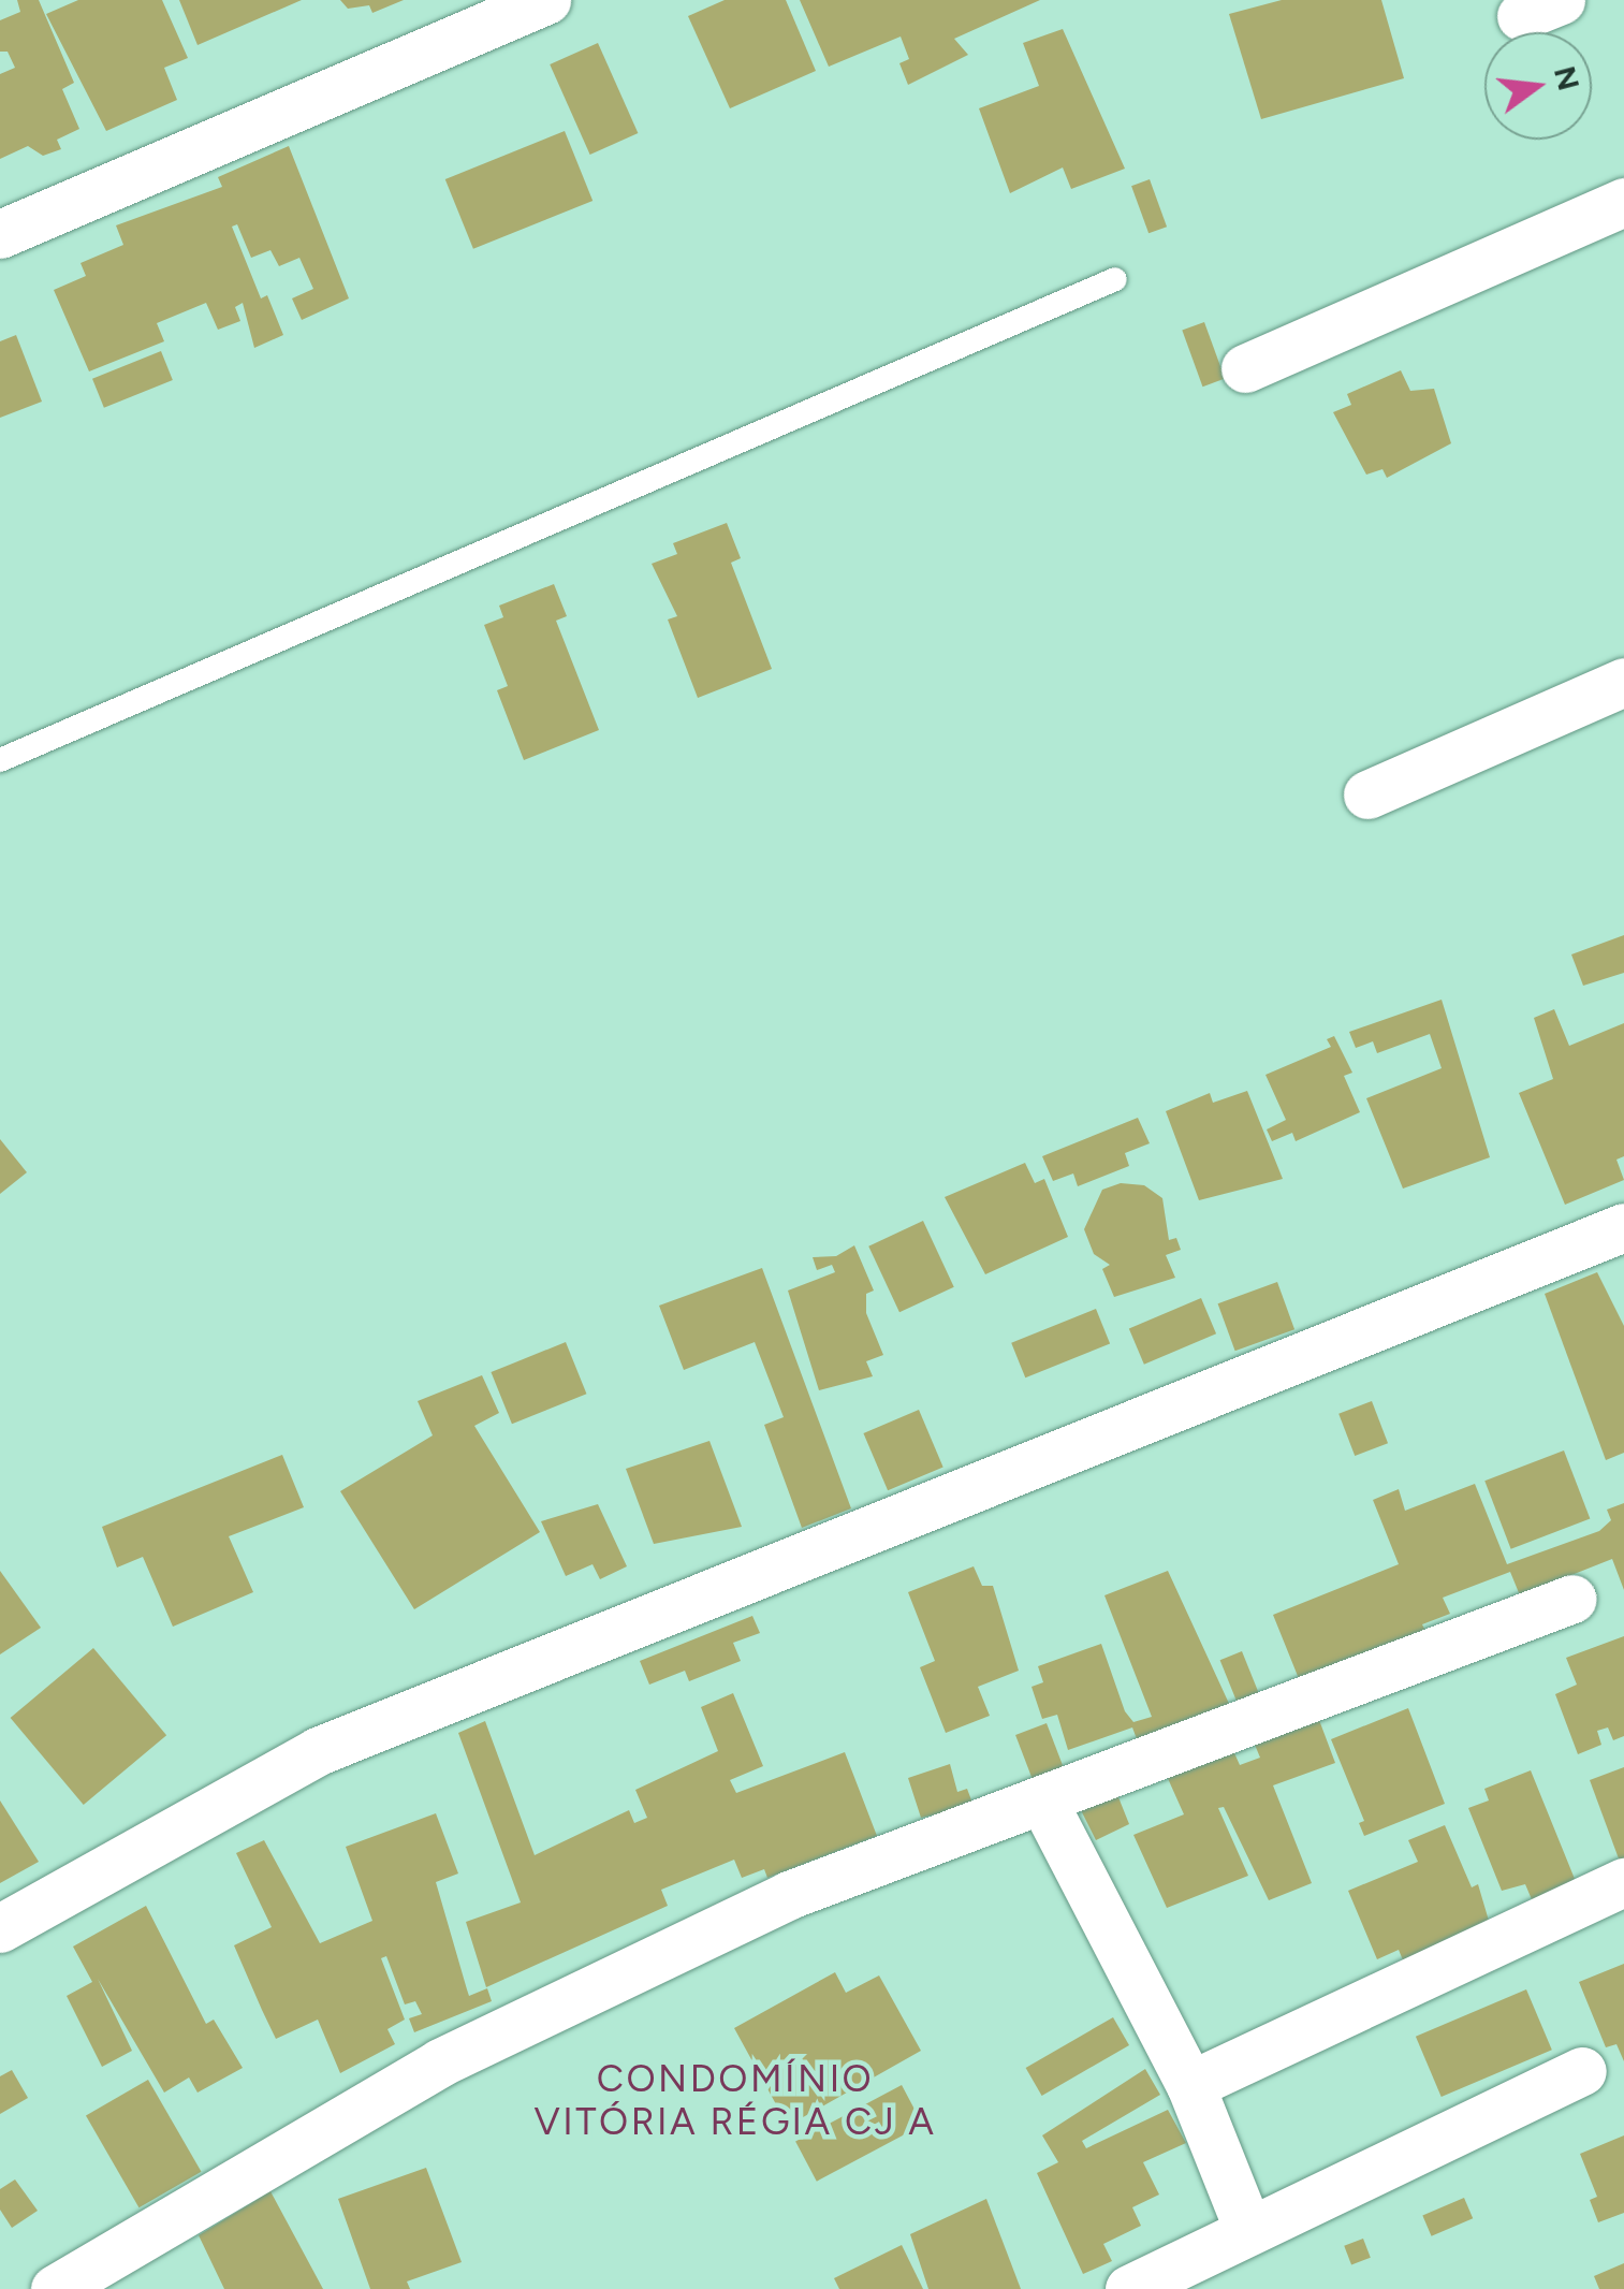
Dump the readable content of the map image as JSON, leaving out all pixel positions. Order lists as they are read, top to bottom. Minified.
{"districts":["CONDOMÍNIO VITÓRIA RÉGIA CJ A"],"north":"right"}
